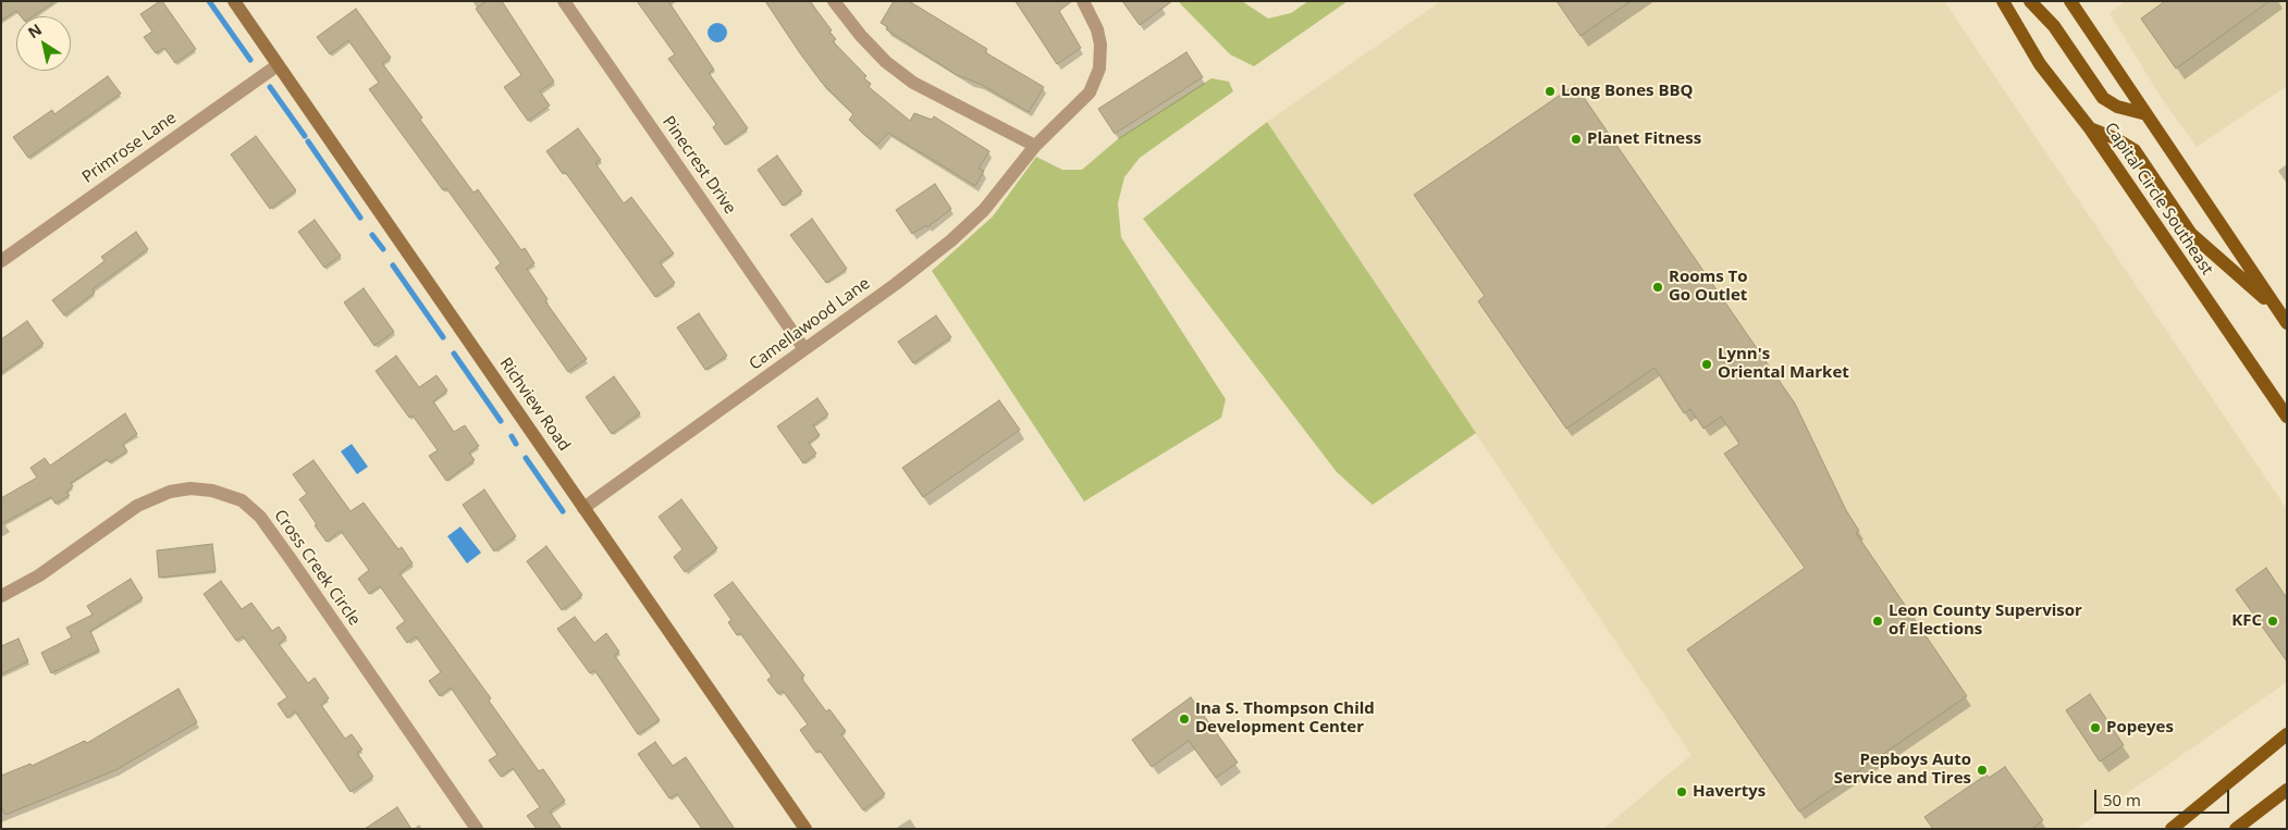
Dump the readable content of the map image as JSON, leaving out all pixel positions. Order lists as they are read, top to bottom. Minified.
{"streets":{"main road":["Capital Circle Southeast"],"street":["Primrose Lane","Pinecrest Drive","Camellawood Lane","Richview Road","Cross Creek Circle"]},"crossings":[["Primrose Lane","Richview Road"],["Pinecrest Drive","Camellawood Lane"],["Camellawood Lane","Richview Road"]],"places":["Long Bones BBQ","Planet Fitness","Rooms To Go Outlet","Lynn's Oriental Market","Leon County Supervisor of Elections","KFC","Ina S. Thompson Child Development Center","Popeyes","Pepboys Auto Service and Tires","Havertys"],"scale_bar":"50 m","north":"top left"}
